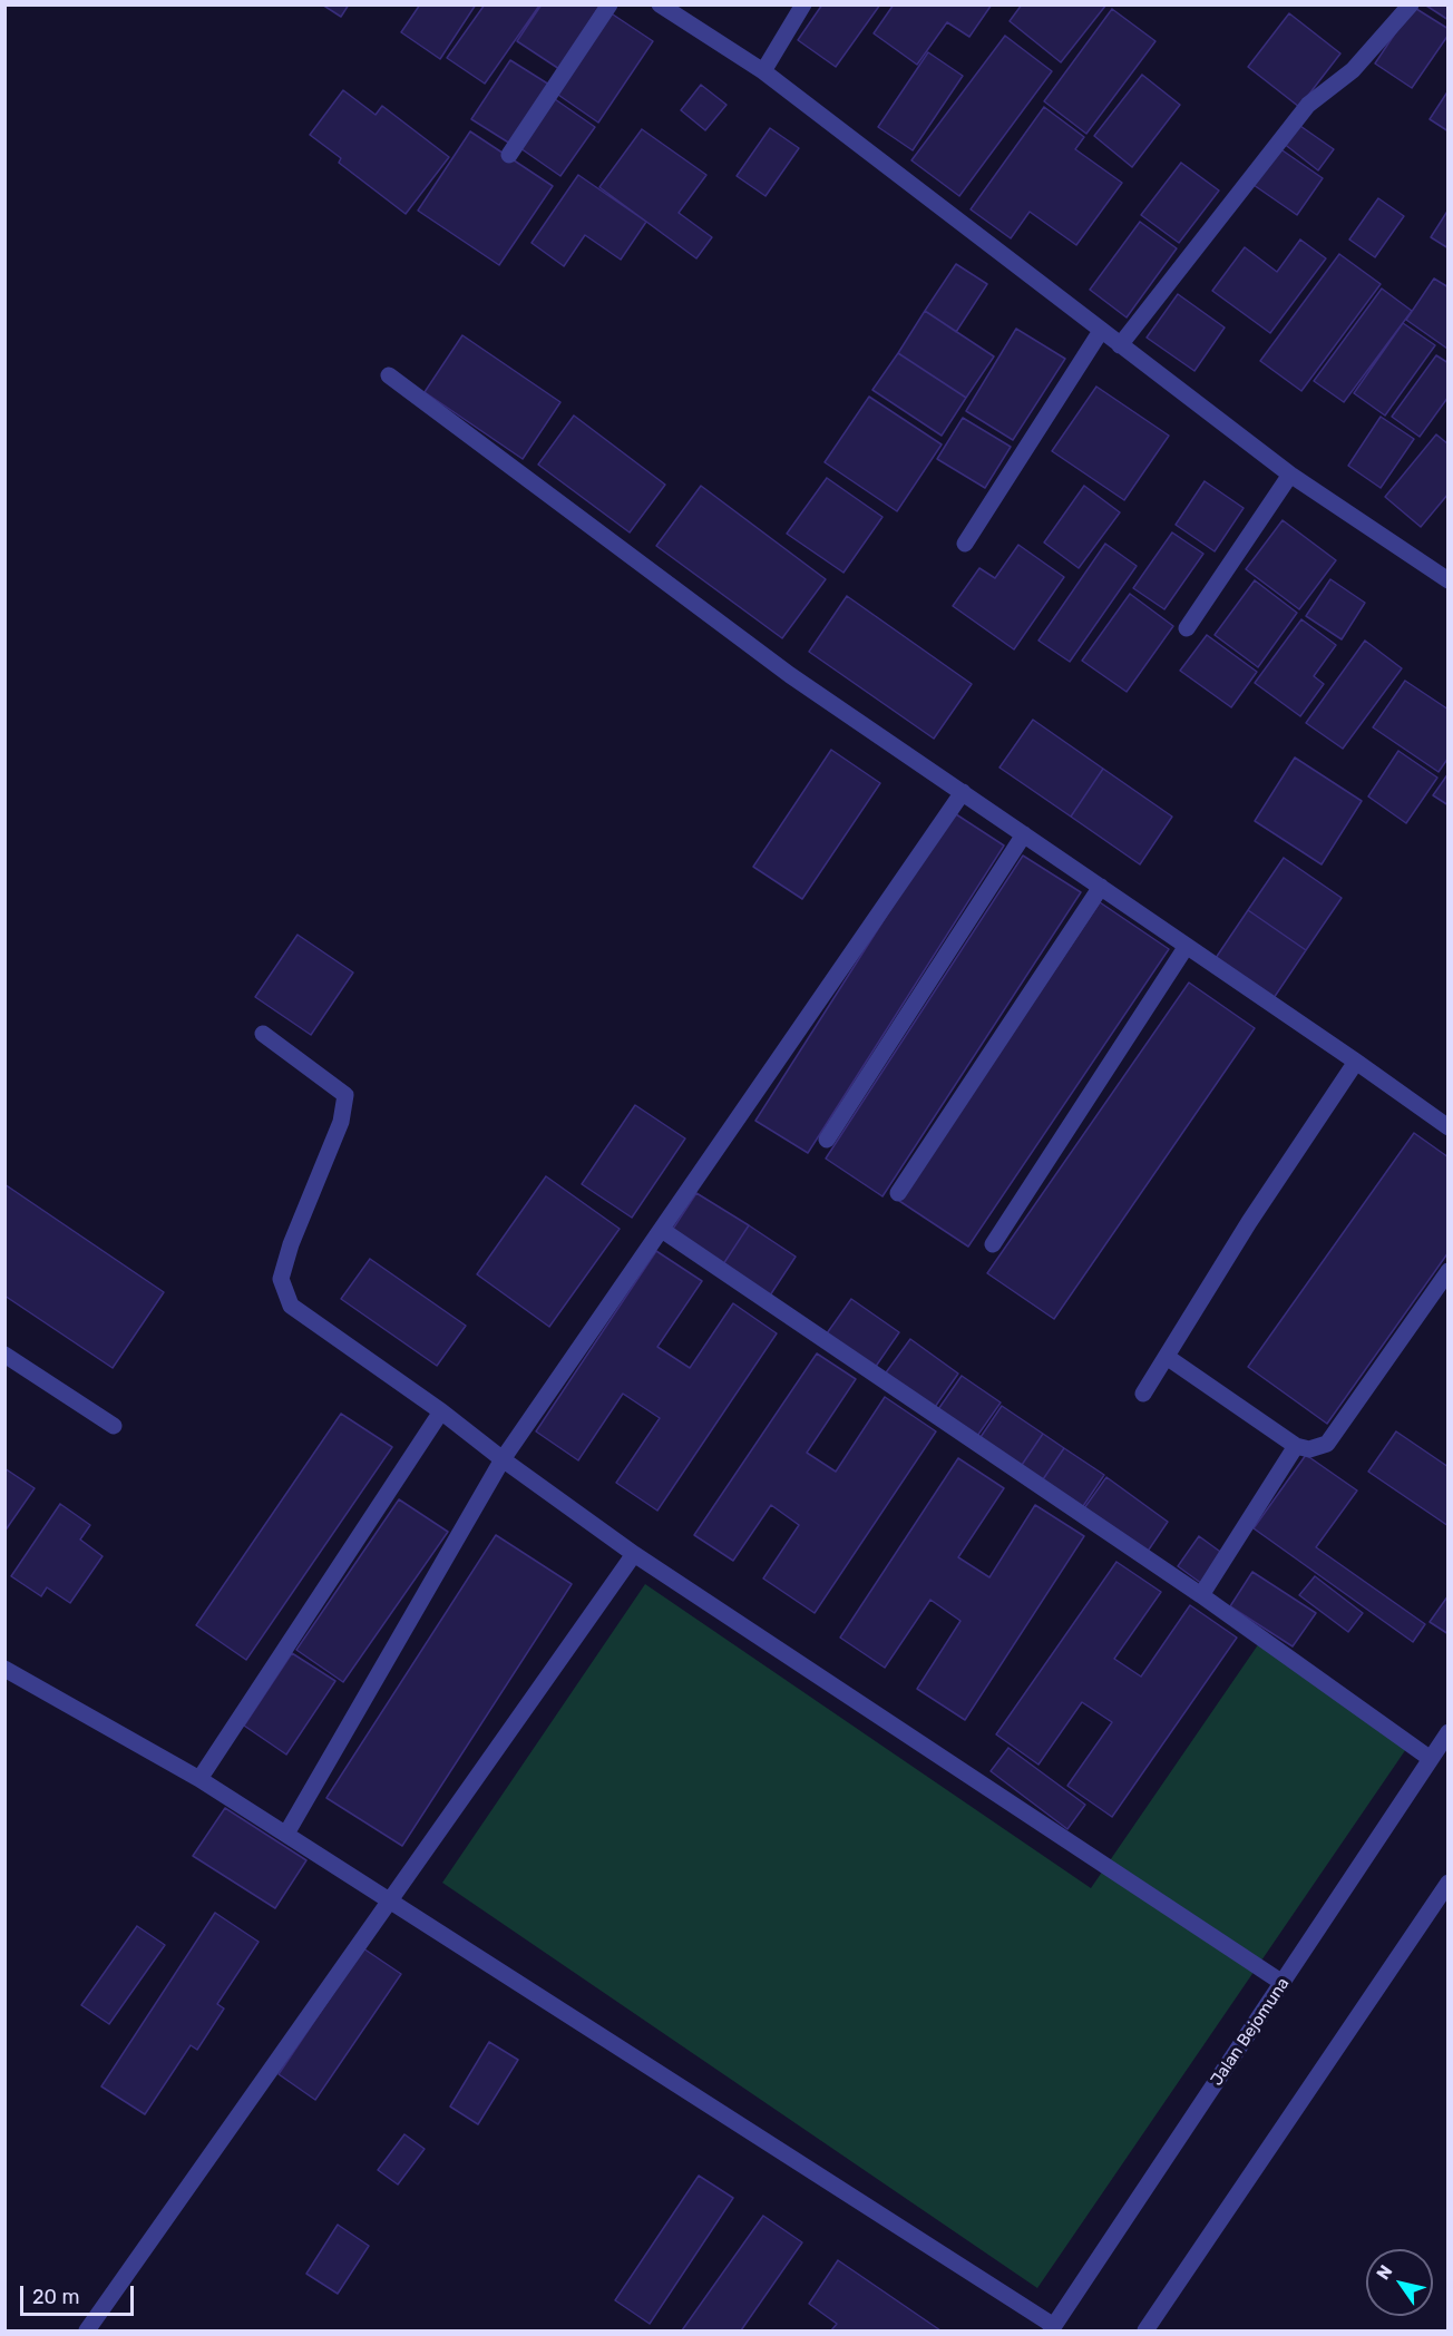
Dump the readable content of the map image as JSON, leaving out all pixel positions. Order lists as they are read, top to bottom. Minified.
{"streets":{"street":["Jalan Bejomuna"]},"scale_bar":"20 m","north":"top left"}
